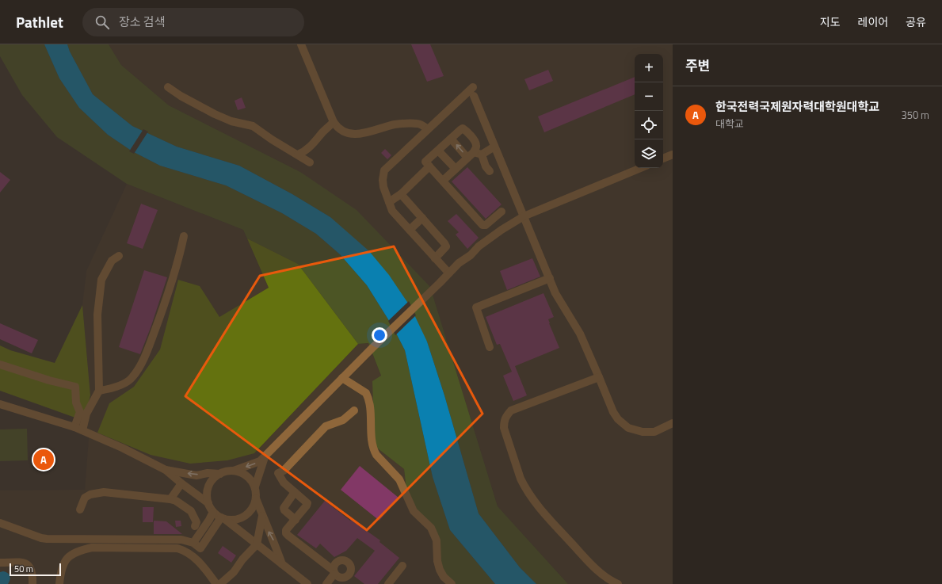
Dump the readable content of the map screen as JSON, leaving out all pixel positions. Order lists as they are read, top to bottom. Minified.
{"scale_bar":"50 m","page":{"header":"Pathlet","search":"장소 검색","nav":["지도","레이어","공유"],"heading":"주변","map_buttons":["+","−"],"list":[{"mark":"A","name":"한국전력국제원자력대학원대학교","note":"대학교","value":"350 m"}],"pins":"A","scale":"50 m"}}
